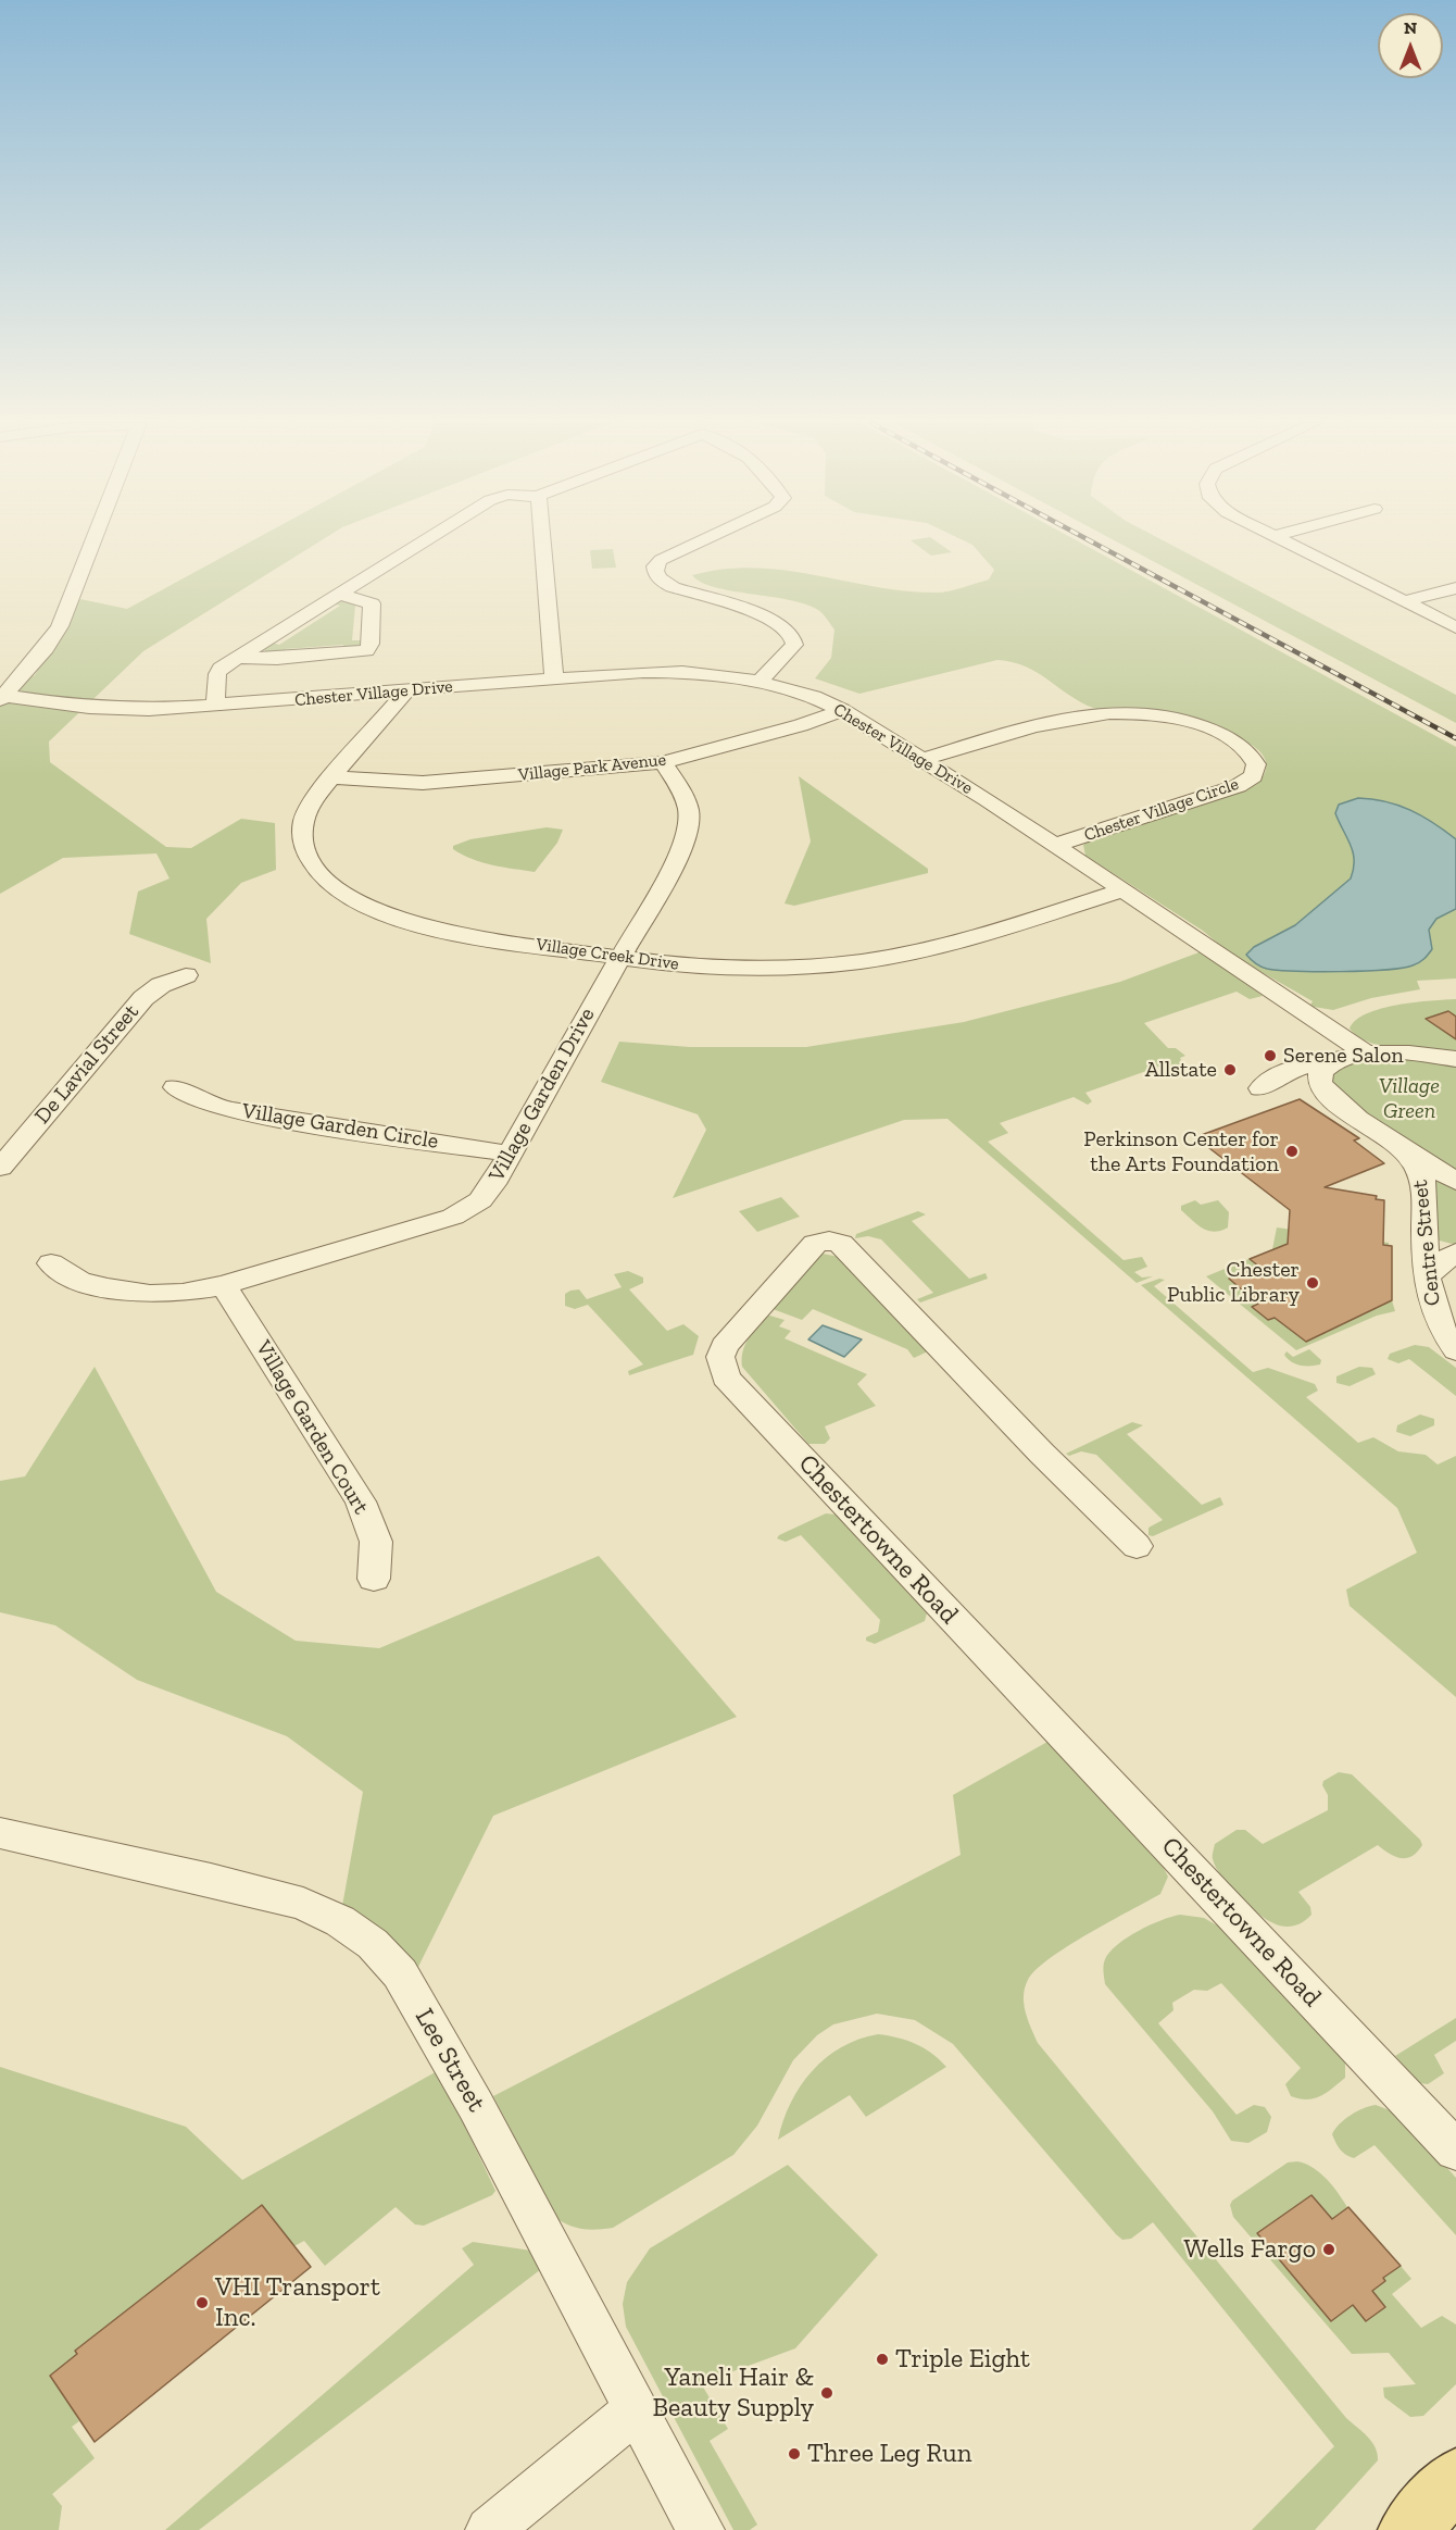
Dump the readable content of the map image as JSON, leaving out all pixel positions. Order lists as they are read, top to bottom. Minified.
{"streets":{"street":["Chester Village Drive","Village Park Avenue","Chester Village Circle","Village Creek Drive","De Lavial Street","Village Garden Drive","Village Garden Circle","Centre Street","Village Garden Court","Chestertowne Road","Lee Street"]},"crossings":[["Chester Village Drive","Village Park Avenue"],["Chester Village Drive","Chester Village Circle"],["Chester Village Drive","Village Creek Drive"],["Village Park Avenue","Village Creek Drive"],["Village Park Avenue","Village Garden Drive"],["Village Creek Drive","Village Garden Drive"],["Village Garden Drive","Village Garden Circle"],["Village Garden Drive","Village Garden Court"]],"parks":["Village Green"],"places":["Serene Salon","Allstate","Perkinson Center for the Arts Foundation","Chester Public Library","Wells Fargo","VHI Transport Inc.","Triple Eight","Yaneli Hair & Beauty Supply","Three Leg Run"],"north":"top"}
